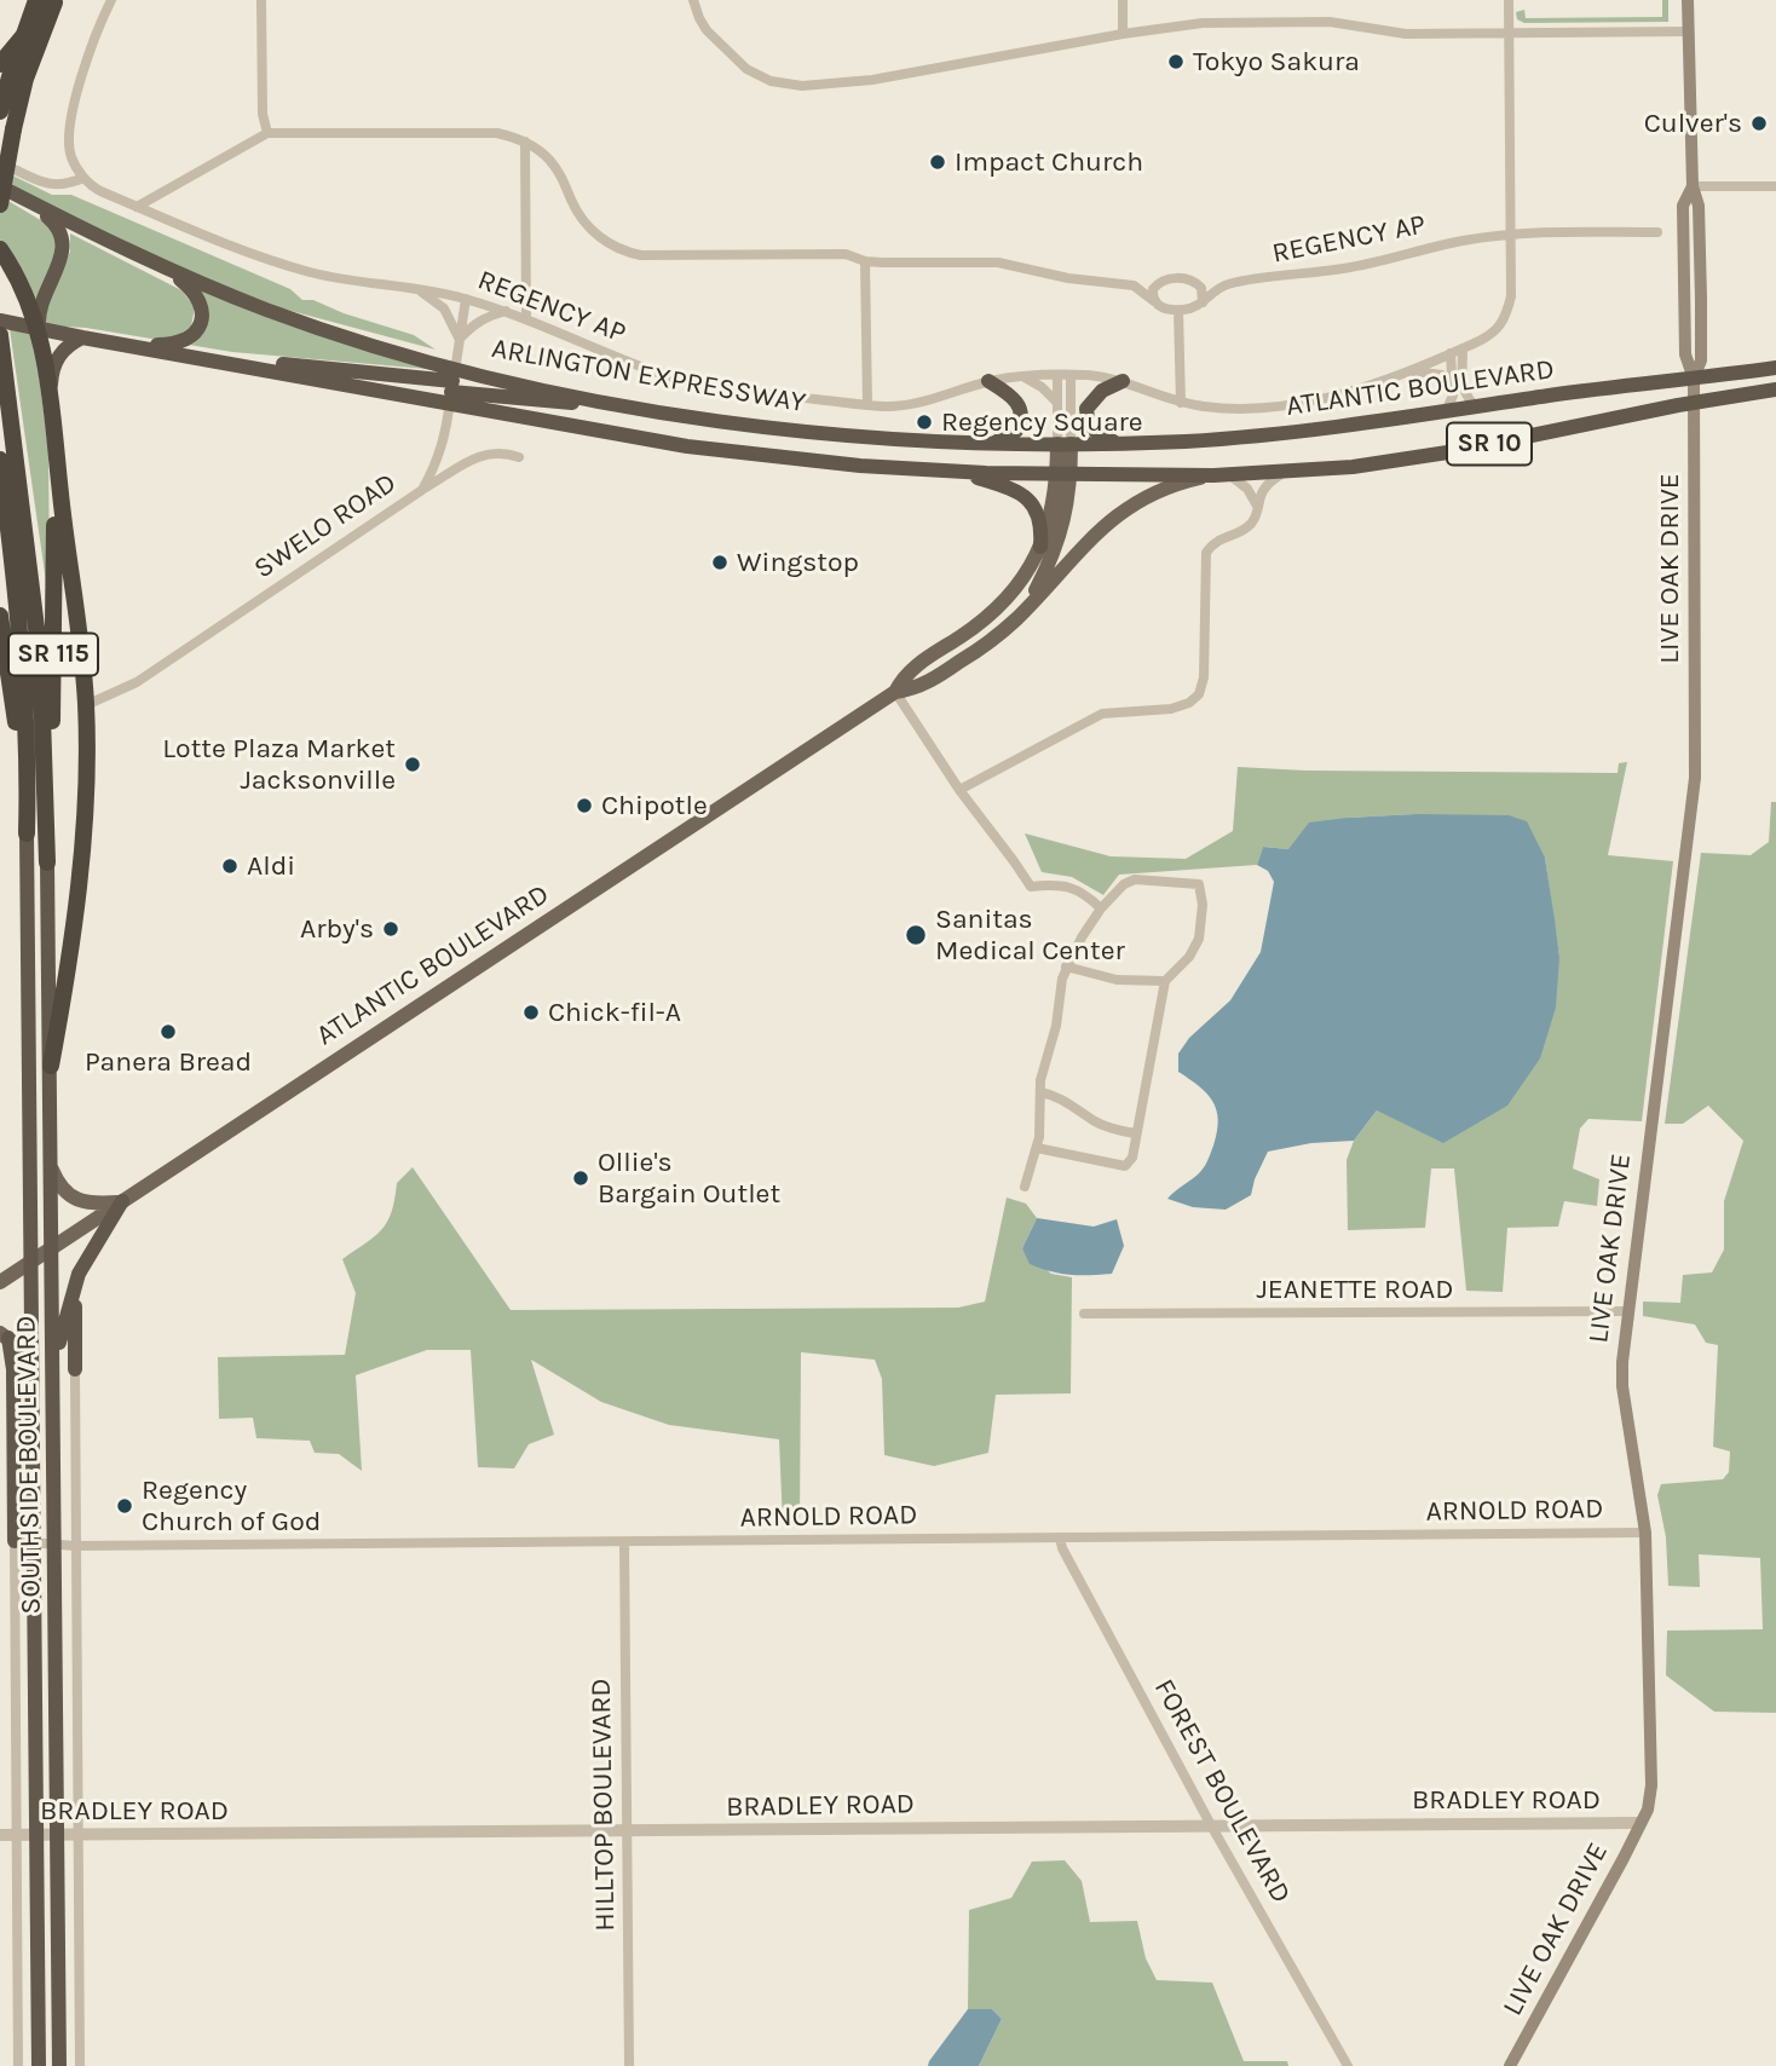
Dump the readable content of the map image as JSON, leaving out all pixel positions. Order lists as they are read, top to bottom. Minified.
{"streets":{"highway":["ARLINGTON EXPRESSWAY","ATLANTIC BOULEVARD","SR 10","SR 115","SOUTHSIDE BOULEVARD"],"main road":["LIVE OAK DRIVE"],"street":["REGENCY AP","SWELO ROAD","JEANETTE ROAD","ARNOLD ROAD","FOREST BOULEVARD","BRADLEY ROAD","HILLTOP BOULEVARD"]},"crossings":[["REGENCY AP","SWELO ROAD"],["ARLINGTON EXPRESSWAY","ATLANTIC BOULEVARD"],["ARLINGTON EXPRESSWAY","SWELO ROAD"],["ARLINGTON EXPRESSWAY","SR 115"],["ATLANTIC BOULEVARD","LIVE OAK DRIVE"],["ATLANTIC BOULEVARD","SOUTHSIDE BOULEVARD"],["LIVE OAK DRIVE","JEANETTE ROAD"],["LIVE OAK DRIVE","ARNOLD ROAD"],["LIVE OAK DRIVE","BRADLEY ROAD"],["SR 115","SOUTHSIDE BOULEVARD"],["SOUTHSIDE BOULEVARD","ARNOLD ROAD"],["SOUTHSIDE BOULEVARD","BRADLEY ROAD"],["ARNOLD ROAD","FOREST BOULEVARD"],["ARNOLD ROAD","HILLTOP BOULEVARD"],["FOREST BOULEVARD","BRADLEY ROAD"],["BRADLEY ROAD","HILLTOP BOULEVARD"]],"places":["Tokyo Sakura","Culver's","Impact Church","Regency Square","Wingstop","Lotte Plaza Market Jacksonville","Chipotle","Aldi","Arby's","Sanitas Medical Center","Chick-fil-A","Panera Bread","Ollie's Bargain Outlet","Regency Church of God"]}
